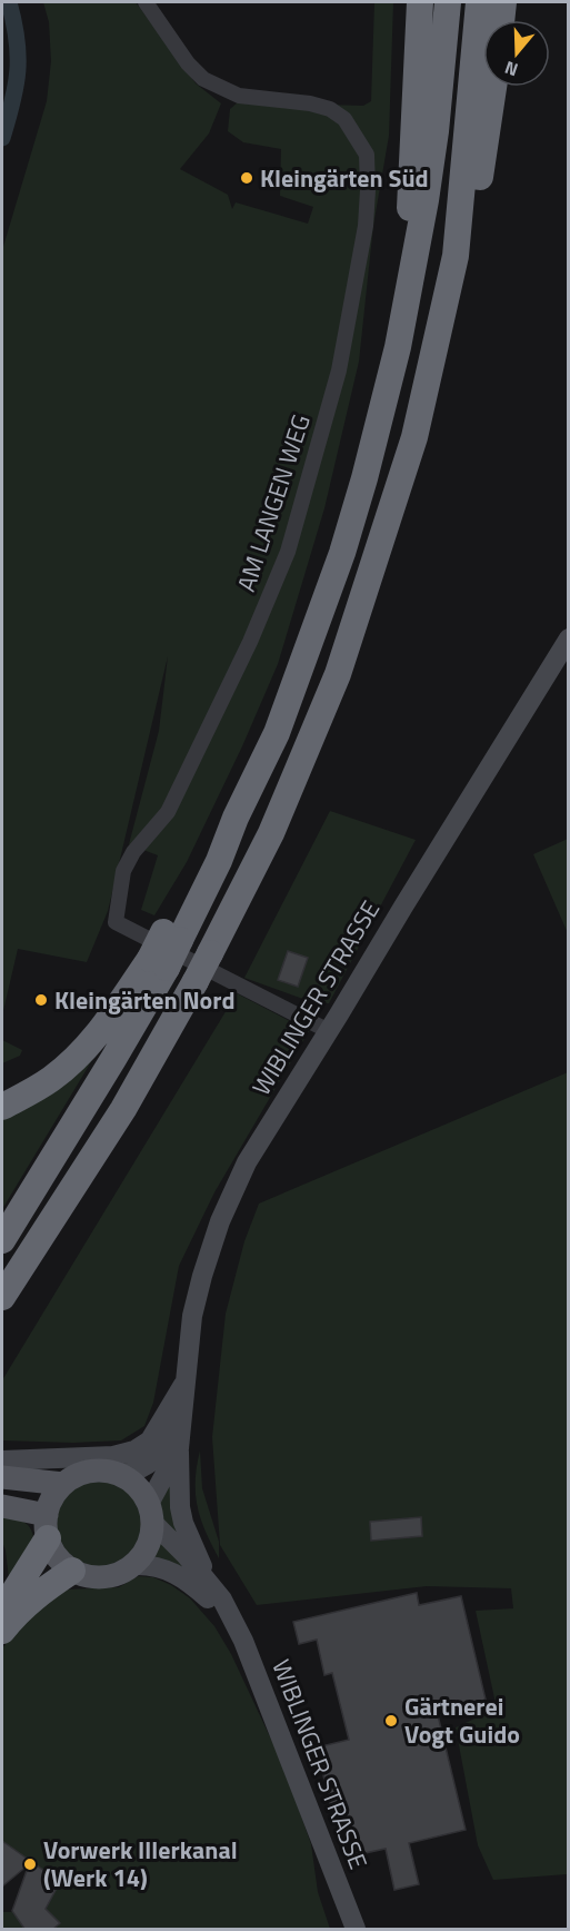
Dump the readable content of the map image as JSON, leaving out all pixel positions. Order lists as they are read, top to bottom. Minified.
{"streets":{"main road":["WIBLINGER STRASSE"],"street":["AM LANGEN WEG"]},"crossings":[["AM LANGEN WEG","WIBLINGER STRASSE"]],"places":["Kleingärten Süd","Kleingärten Nord","Gärtnerei Vogt Guido","Vorwerk Illerkanal (Werk 14)"],"north":"bottom"}
